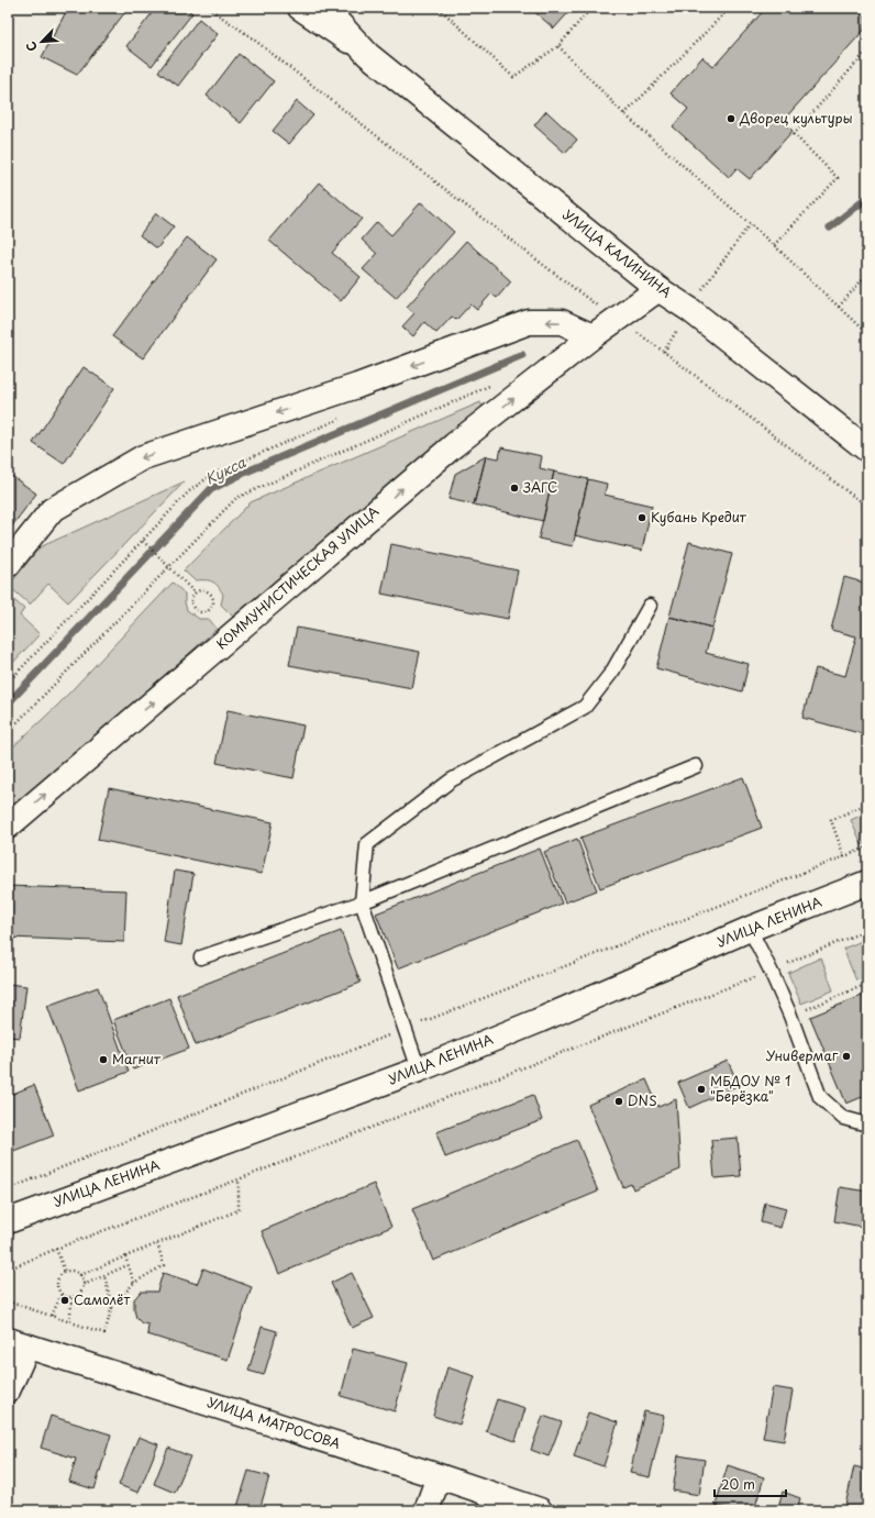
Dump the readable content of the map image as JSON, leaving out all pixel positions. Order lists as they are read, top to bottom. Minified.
{"streets":{"street":["УЛИЦА КАЛИНИНА","КОММУНИСТИЧЕСКАЯ УЛИЦА","УЛИЦА ЛЕНИНА","УЛИЦА МАТРОСОВА"]},"crossings":[["УЛИЦА КАЛИНИНА","КОММУНИСТИЧЕСКАЯ УЛИЦА"]],"water":["Кукса"],"places":["Дворец культуры","ЗАГС","Кубань Кредит","Универмаг","Магнит","МБДОУ № 1 \"Берёзка\"","DNS","Самолёт"],"scale_bar":"20 m","north":"bottom left"}
